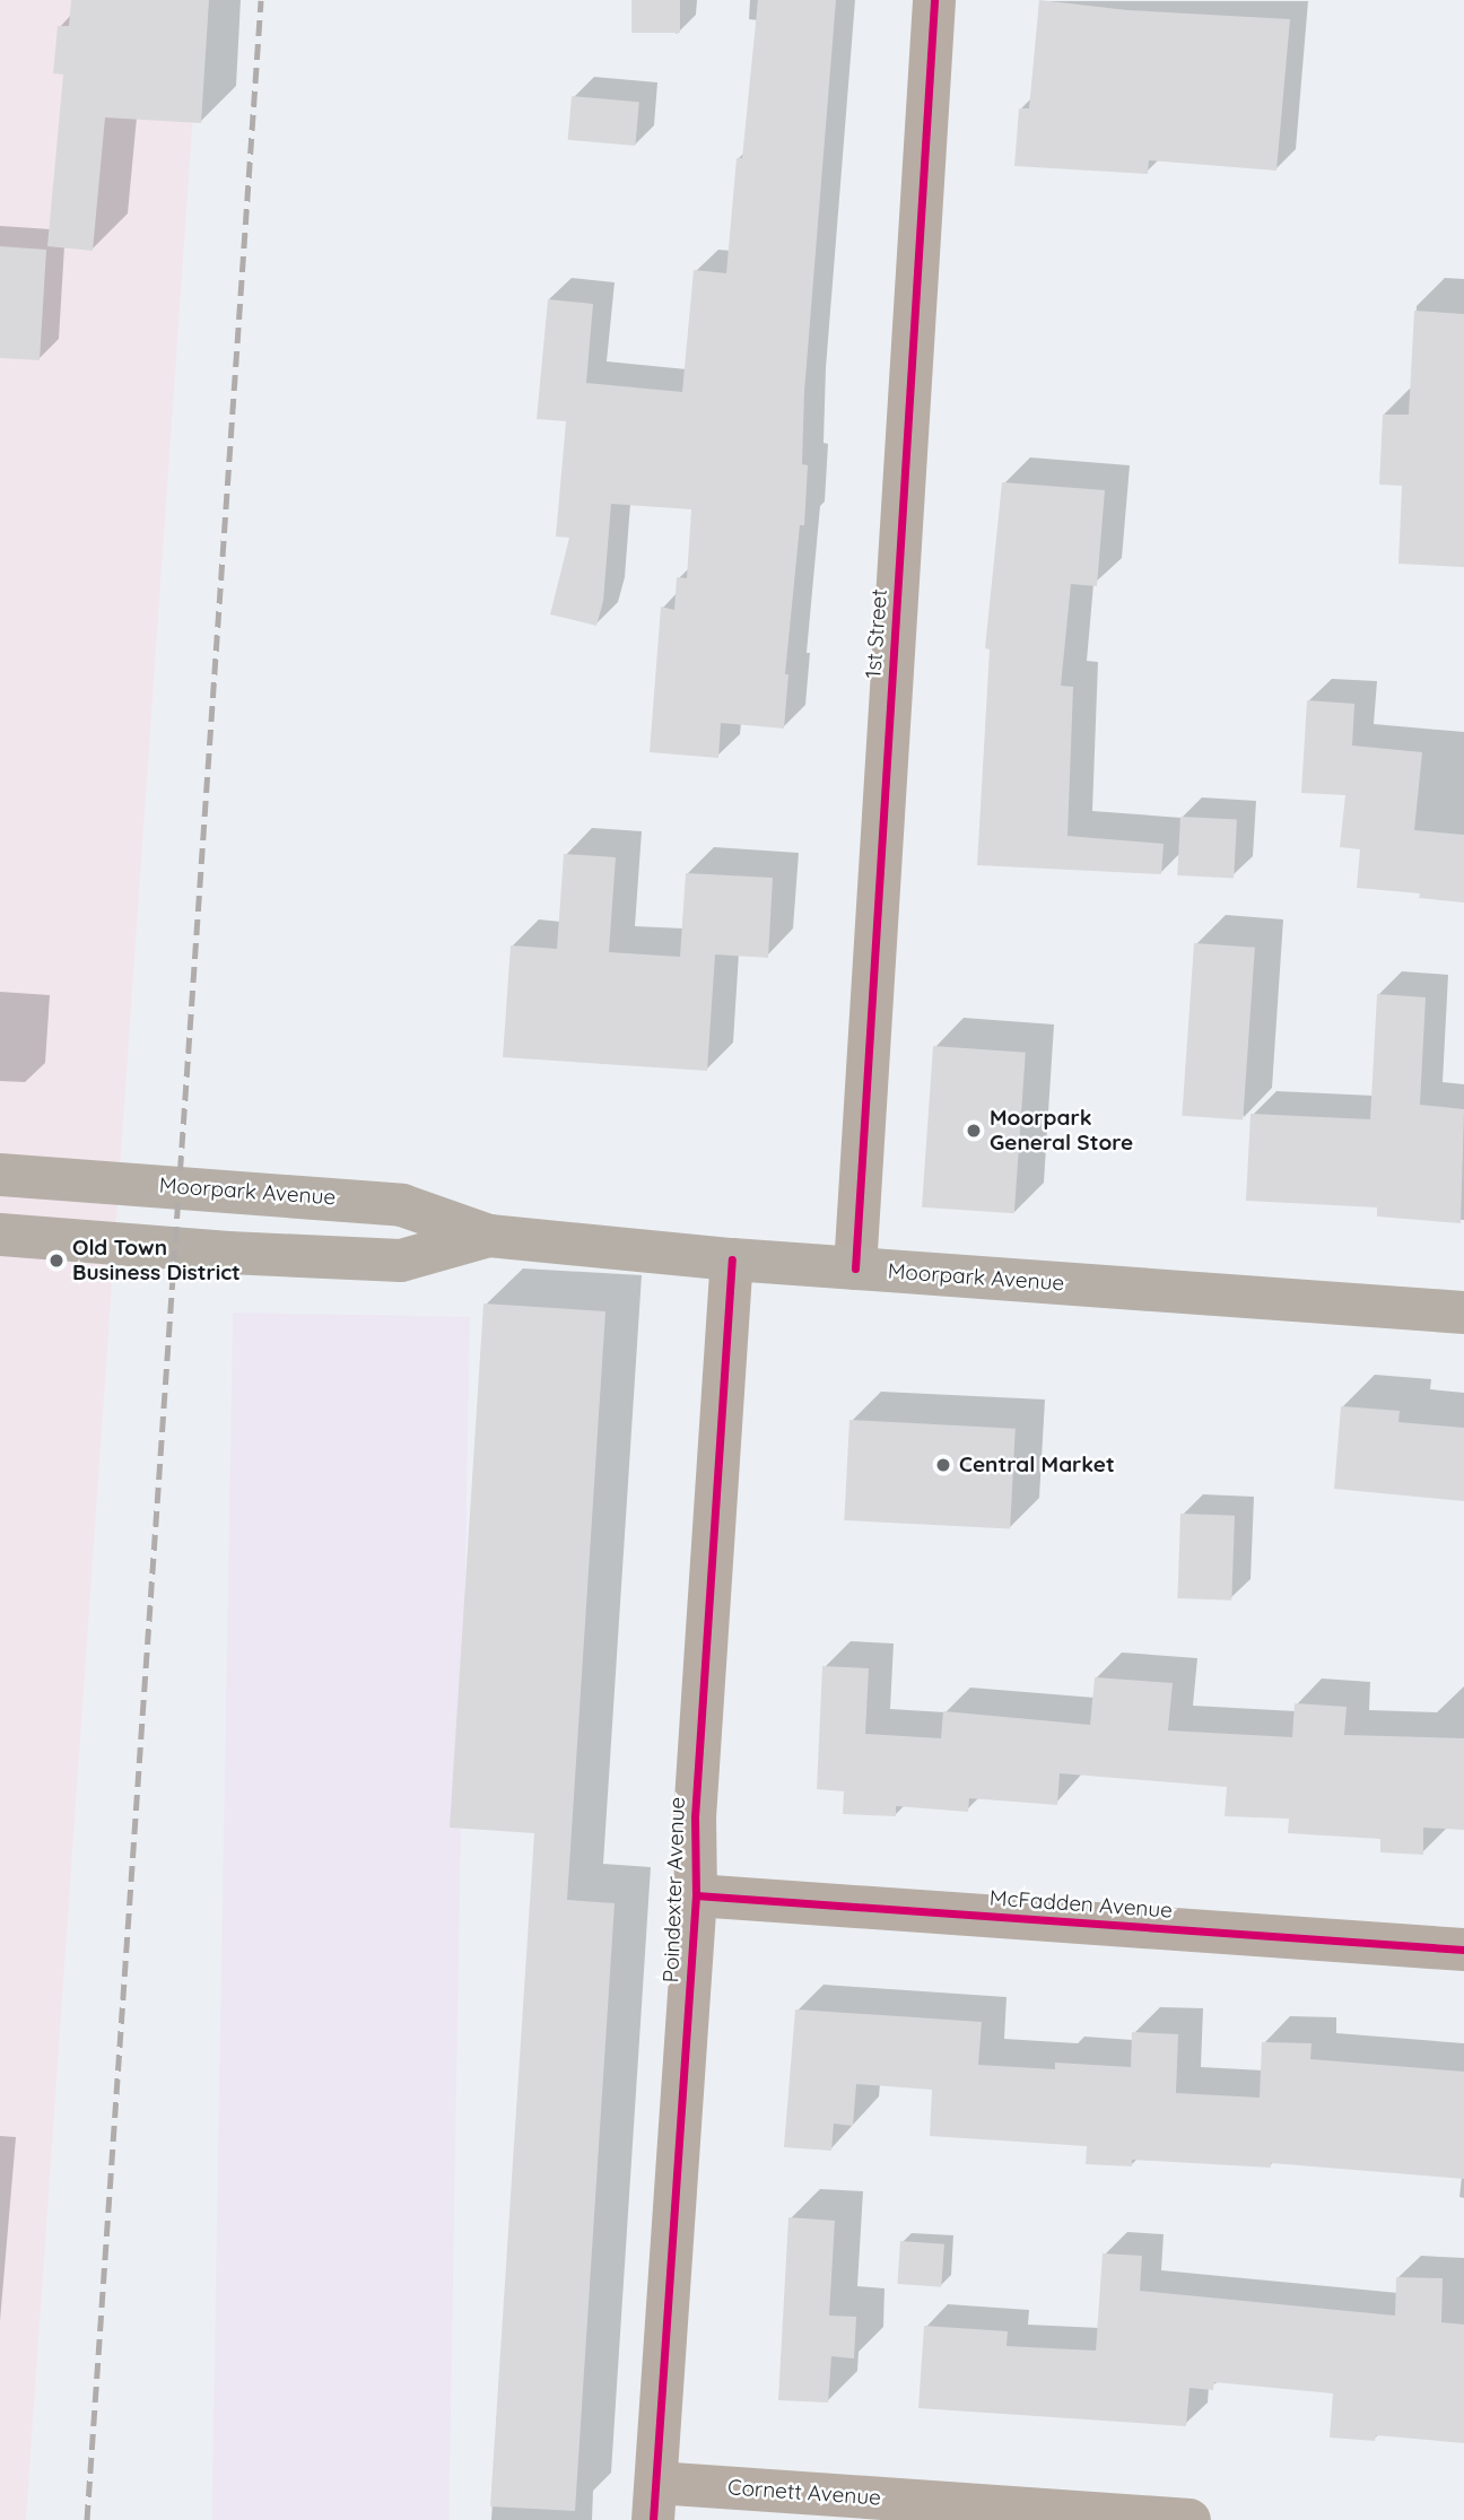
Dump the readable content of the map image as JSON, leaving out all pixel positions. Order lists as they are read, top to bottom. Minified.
{"streets":{"main road":["Moorpark Avenue"],"street":["1st Street","Poindexter Avenue","McFadden Avenue","Cornett Avenue"]},"crossings":[["1st Street","Moorpark Avenue"],["Moorpark Avenue","Poindexter Avenue"],["Poindexter Avenue","McFadden Avenue"],["Poindexter Avenue","Cornett Avenue"]],"places":["Moorpark General Store","Old Town Business District","Central Market"]}
